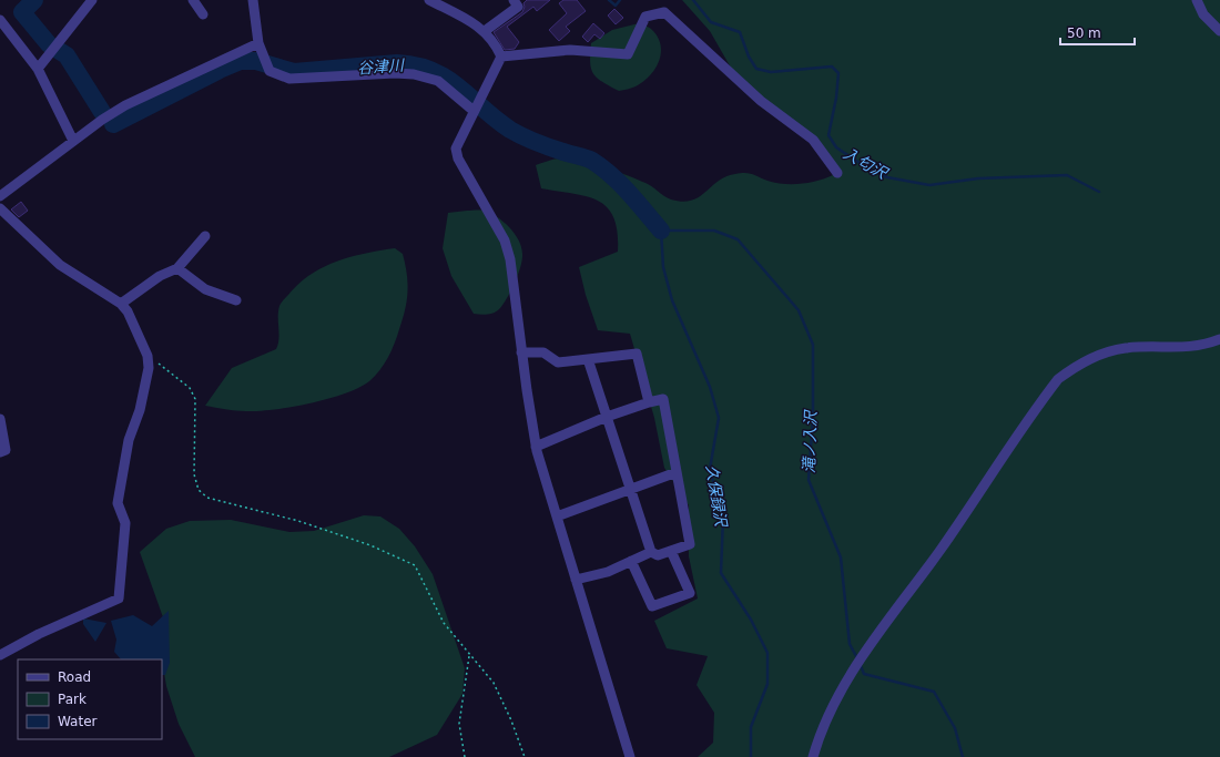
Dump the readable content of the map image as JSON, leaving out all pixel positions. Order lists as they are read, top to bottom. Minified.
{"water":["谷津川","入匂沢","滝ノ入沢","久保録沢"],"legend":["Road","Park","Water"],"scale_bar":"50 m"}
